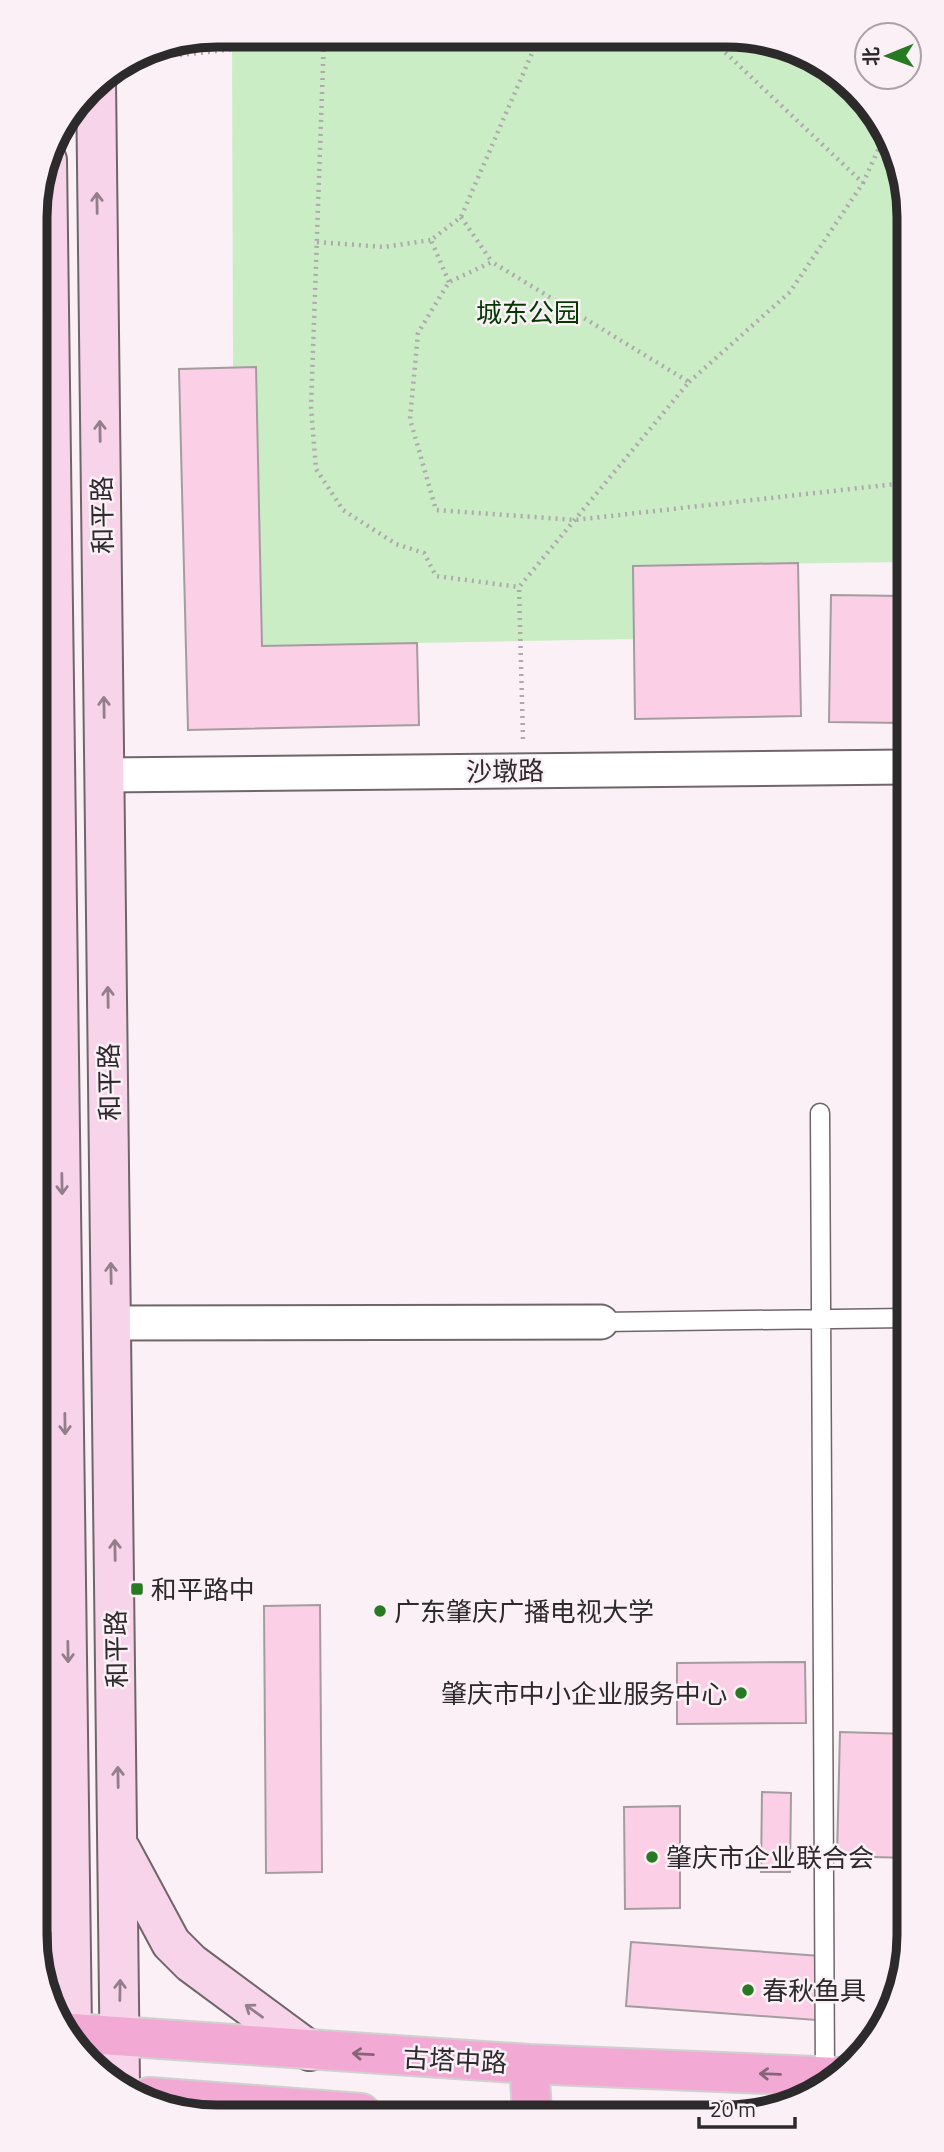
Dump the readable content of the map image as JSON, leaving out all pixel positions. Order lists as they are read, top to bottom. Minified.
{"streets":{"main road":["和平路","古塔中路"],"street":["沙墩路"]},"crossings":[["和平路","沙墩路"],["和平路","古塔中路"]],"one_way":["古塔中路"],"parks":["城东公园"],"places":{"transit":["和平路中"],"other":["广东肇庆广播电视大学","肇庆市中小企业服务中心","肇庆市企业联合会","春秋鱼具"]},"scale_bar":"20 m","north":"left"}
